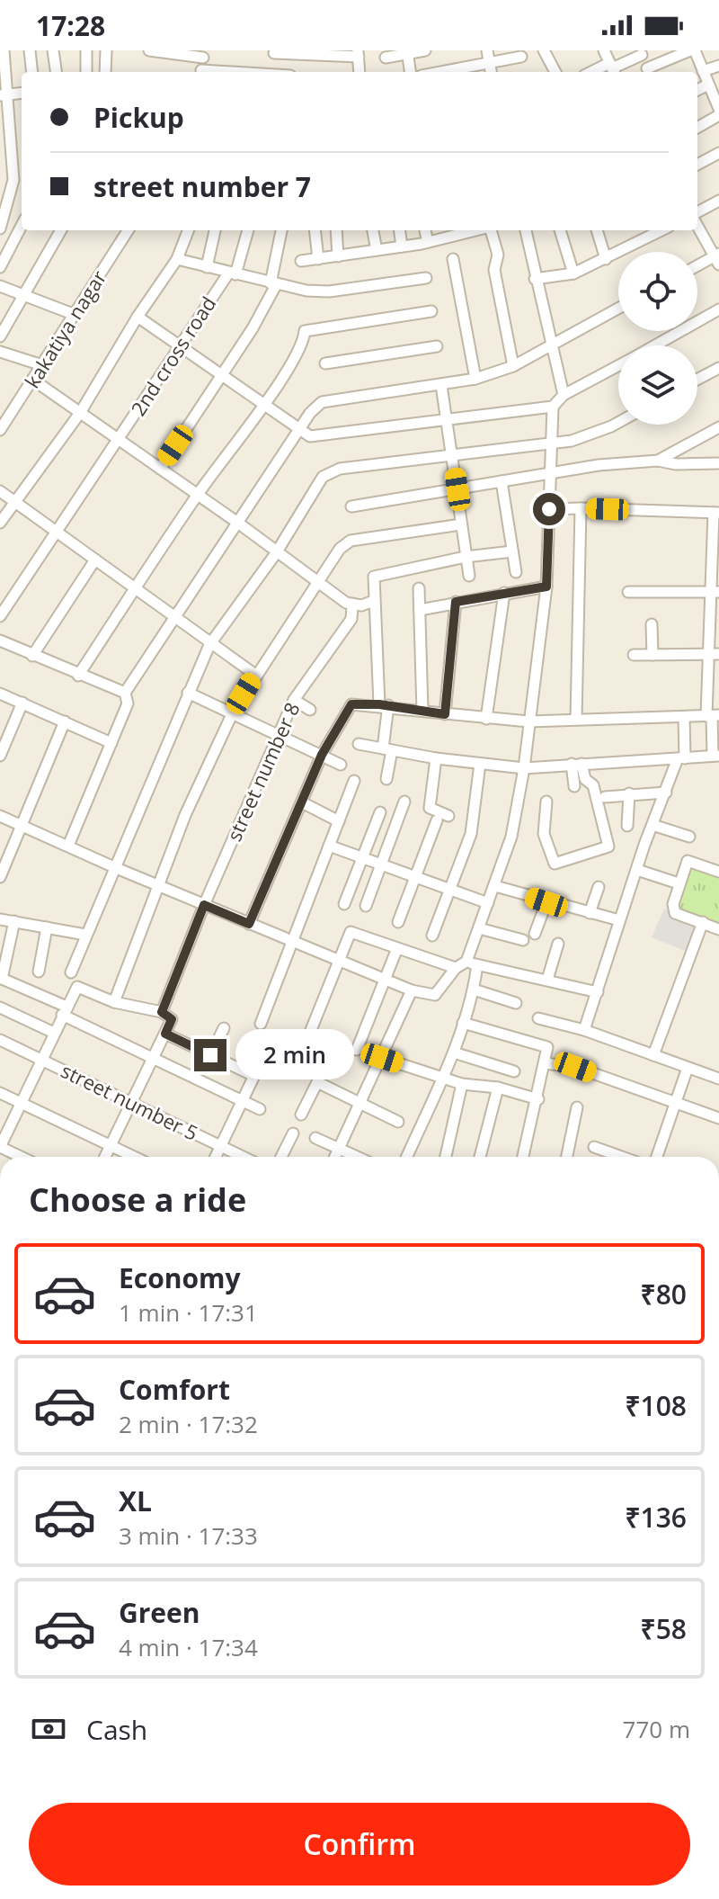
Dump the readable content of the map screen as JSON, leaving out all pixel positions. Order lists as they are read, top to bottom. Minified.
{"streets":{"street":["kakatiya nagar","2nd cross road","street number 8","street number 5"]},"page":{"status":"17:28","banner":["Pickup","street number 7"],"bubble":"2 min","heading":"Choose a ride","list":[{"name":"Economy","note":"1 min · 17:31","value":"₹80"},{"name":"Comfort","note":"2 min · 17:32","value":"₹108"},{"name":"XL","note":"3 min · 17:33","value":"₹136"},{"name":"Green","note":"4 min · 17:34","value":"₹58"}],"pay":["Cash","770 m"],"buttons":"Confirm"}}
